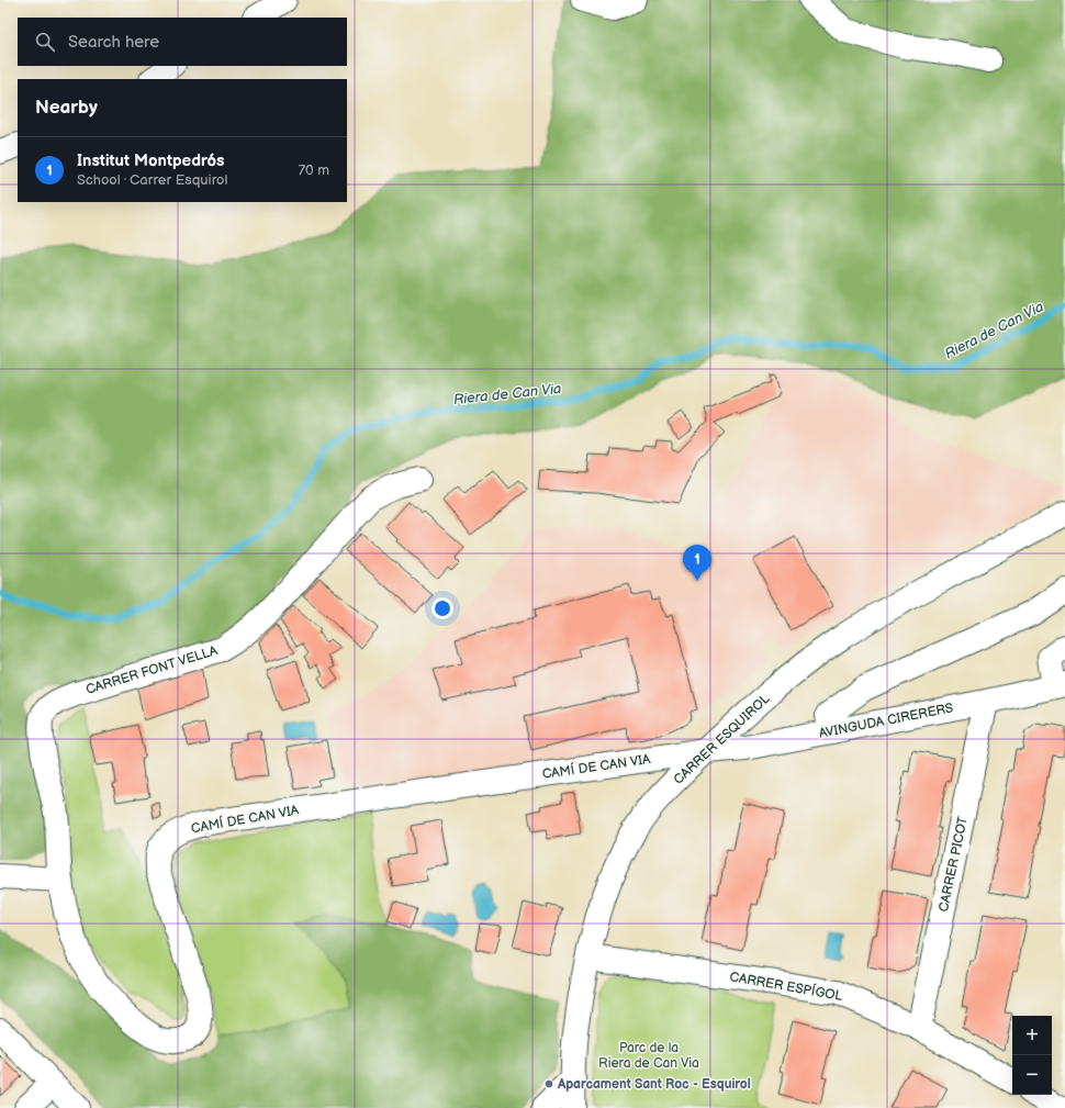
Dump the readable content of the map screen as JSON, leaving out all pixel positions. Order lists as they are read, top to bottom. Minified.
{"streets":{"street":["CARRER FONT VELLA","AVINGUDA CIRERERS","CARRER ESQUIROL","CAMÍ DE CAN VIA","CARRER PICOT","CARRER ESPÍGOL"]},"crossings":[["CARRER FONT VELLA","CAMÍ DE CAN VIA"],["AVINGUDA CIRERERS","CARRER ESQUIROL"],["AVINGUDA CIRERERS","CAMÍ DE CAN VIA"],["AVINGUDA CIRERERS","CARRER PICOT"],["CARRER ESQUIROL","CAMÍ DE CAN VIA"],["CARRER ESQUIROL","CARRER ESPÍGOL"],["CARRER PICOT","CARRER ESPÍGOL"]],"water":["Riera de Can Via"],"parks":["Parc de la Riera de Can Via"],"places":["Aparcament Sant Roc - Esquirol"],"page":{"search":"Search here","heading":"Nearby","list":[{"mark":"1","name":"Institut Montpedrós","note":"School · Carrer Esquirol","value":"70 m"}],"pins":"1","map_buttons":["+","−"]}}
